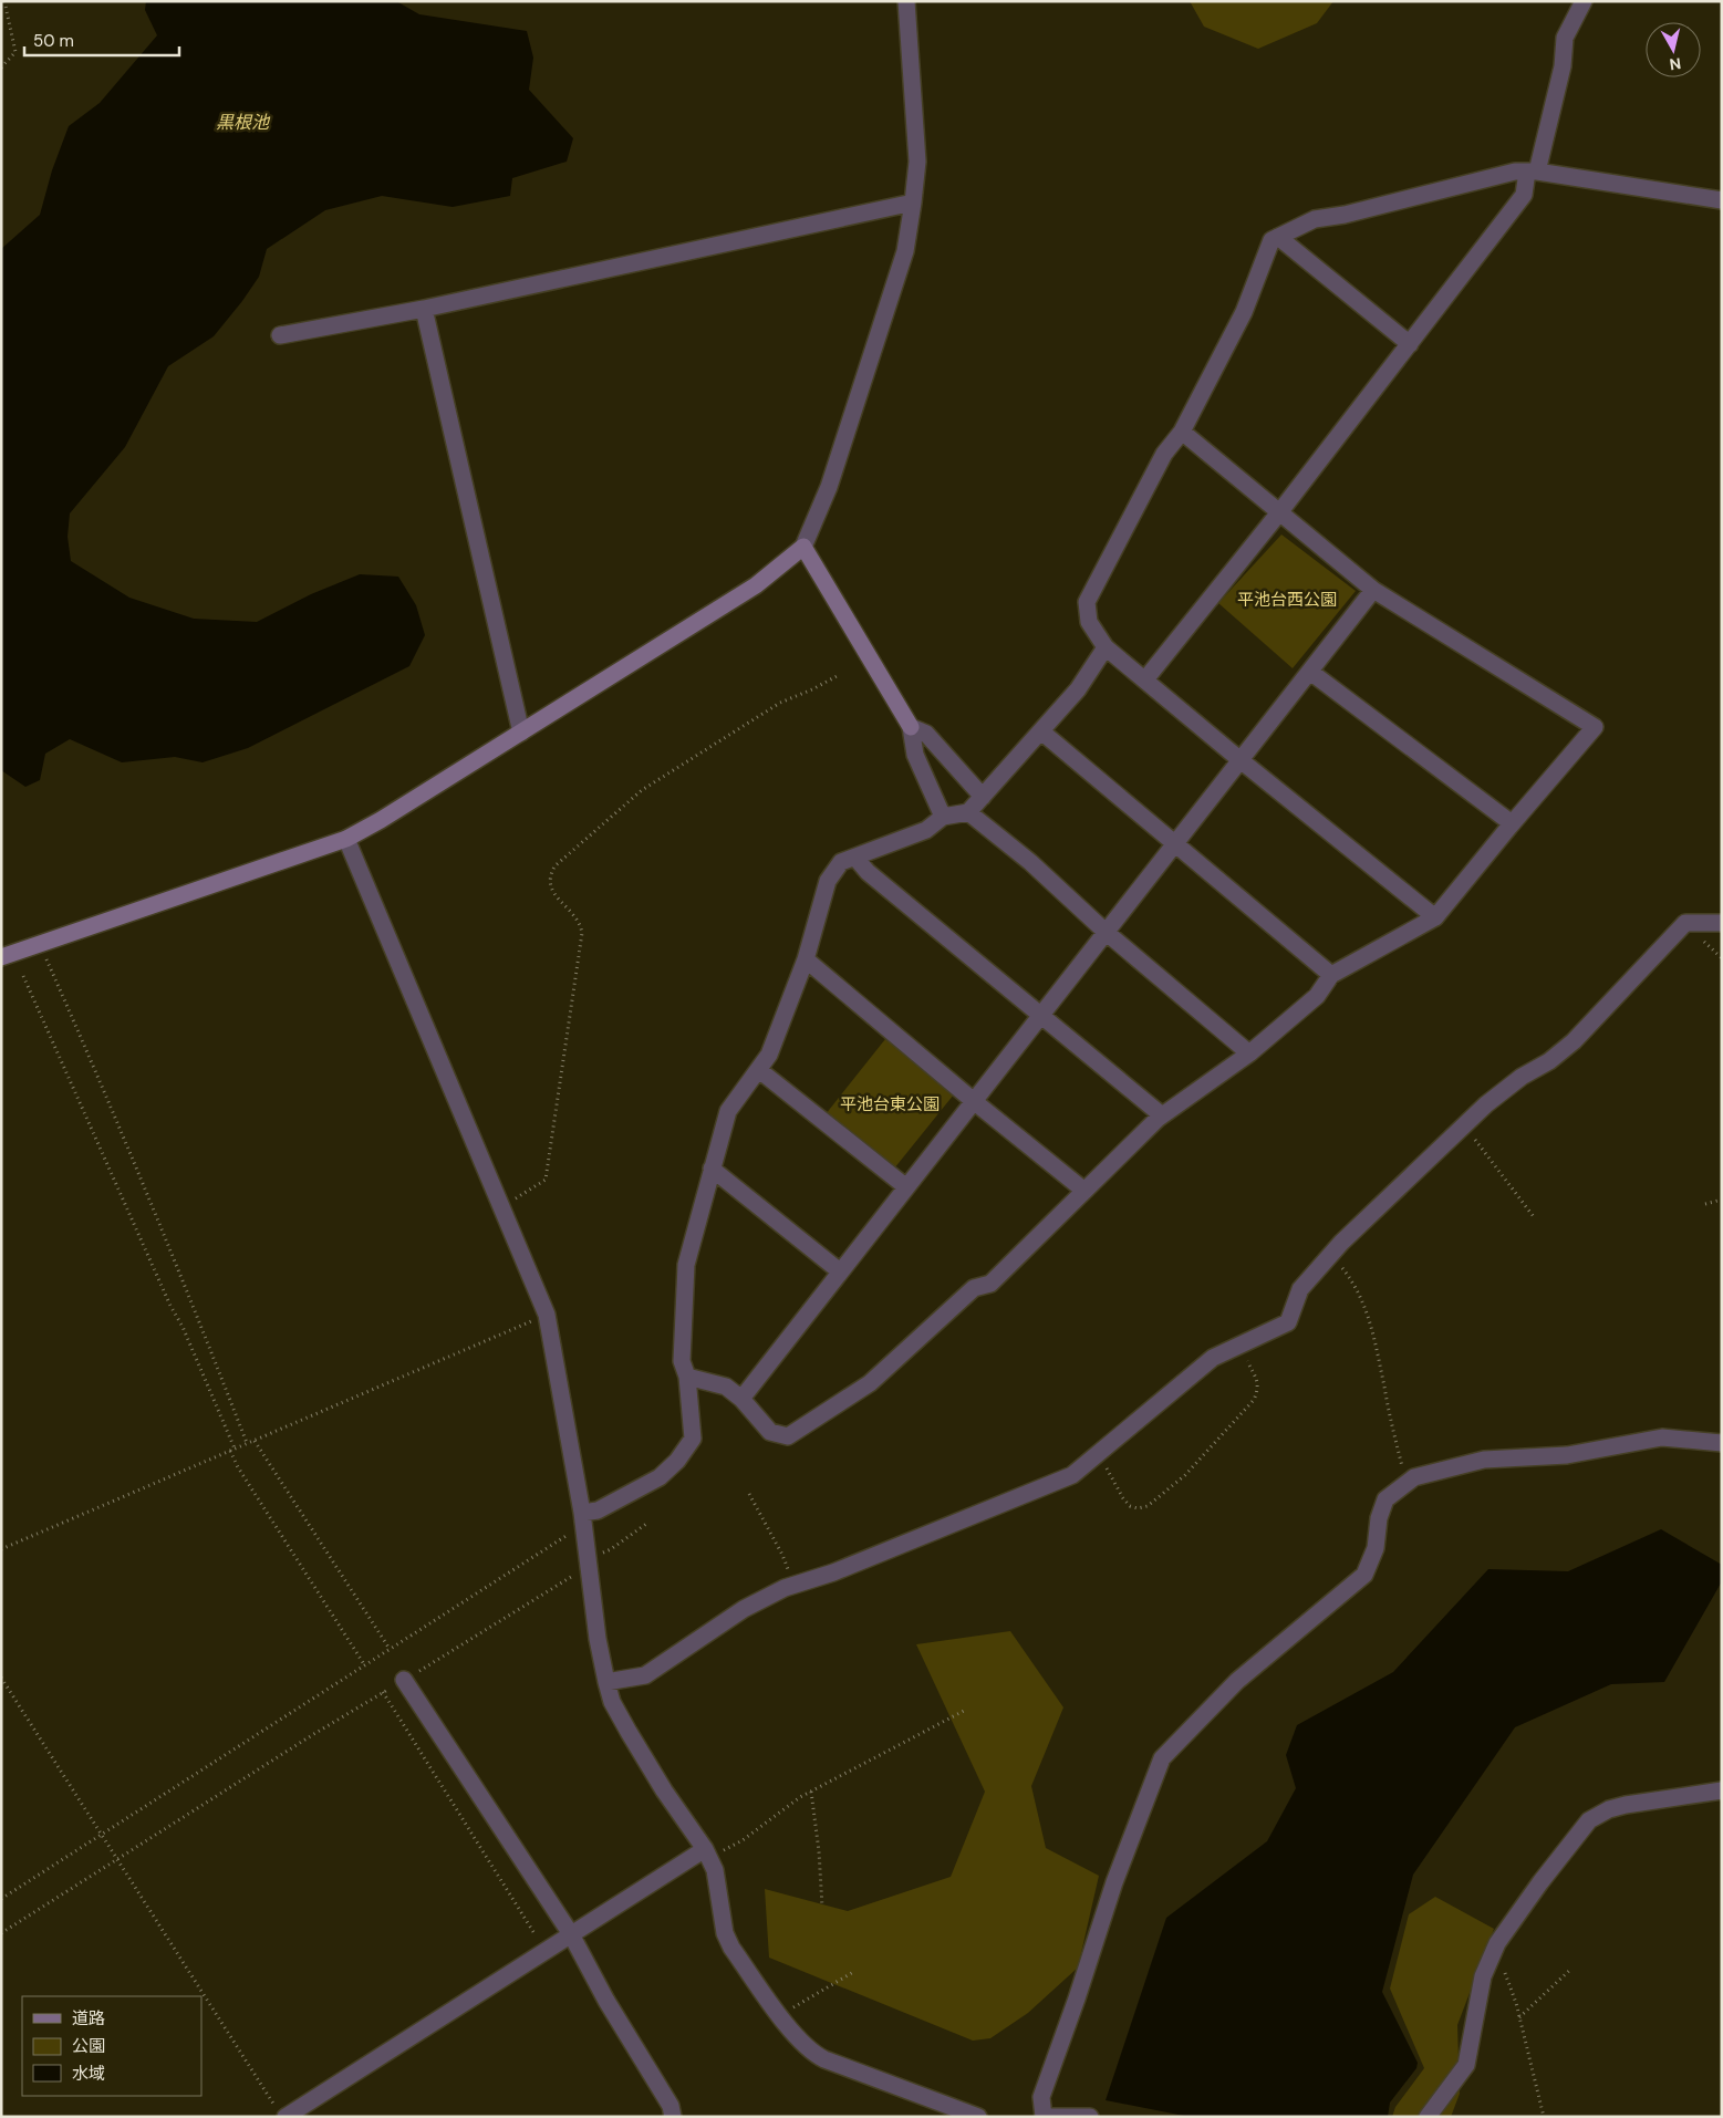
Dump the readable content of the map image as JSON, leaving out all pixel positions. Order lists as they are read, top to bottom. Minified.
{"water":["黒根池"],"parks":["平池台西公園","平池台東公園"],"legend":["道路","公園","水域"],"scale_bar":"50 m","north":"bottom"}
